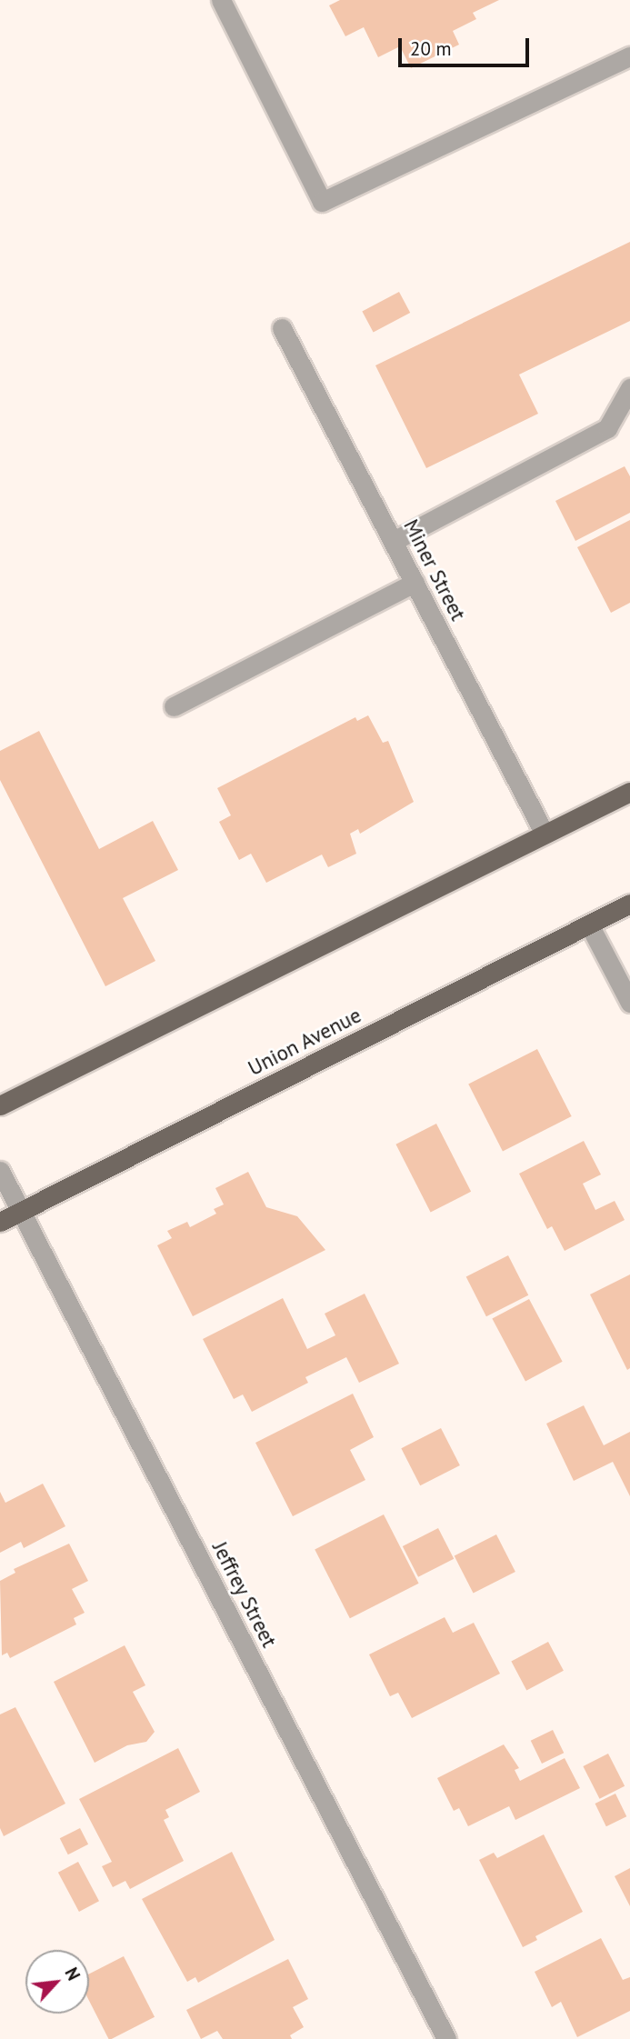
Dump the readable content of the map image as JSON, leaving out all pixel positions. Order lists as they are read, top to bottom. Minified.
{"streets":{"main road":["Union Avenue"],"street":["Miner Street","Jeffrey Street"]},"crossings":[["Union Avenue","Jeffrey Street"]],"scale_bar":"20 m","north":"top right"}
